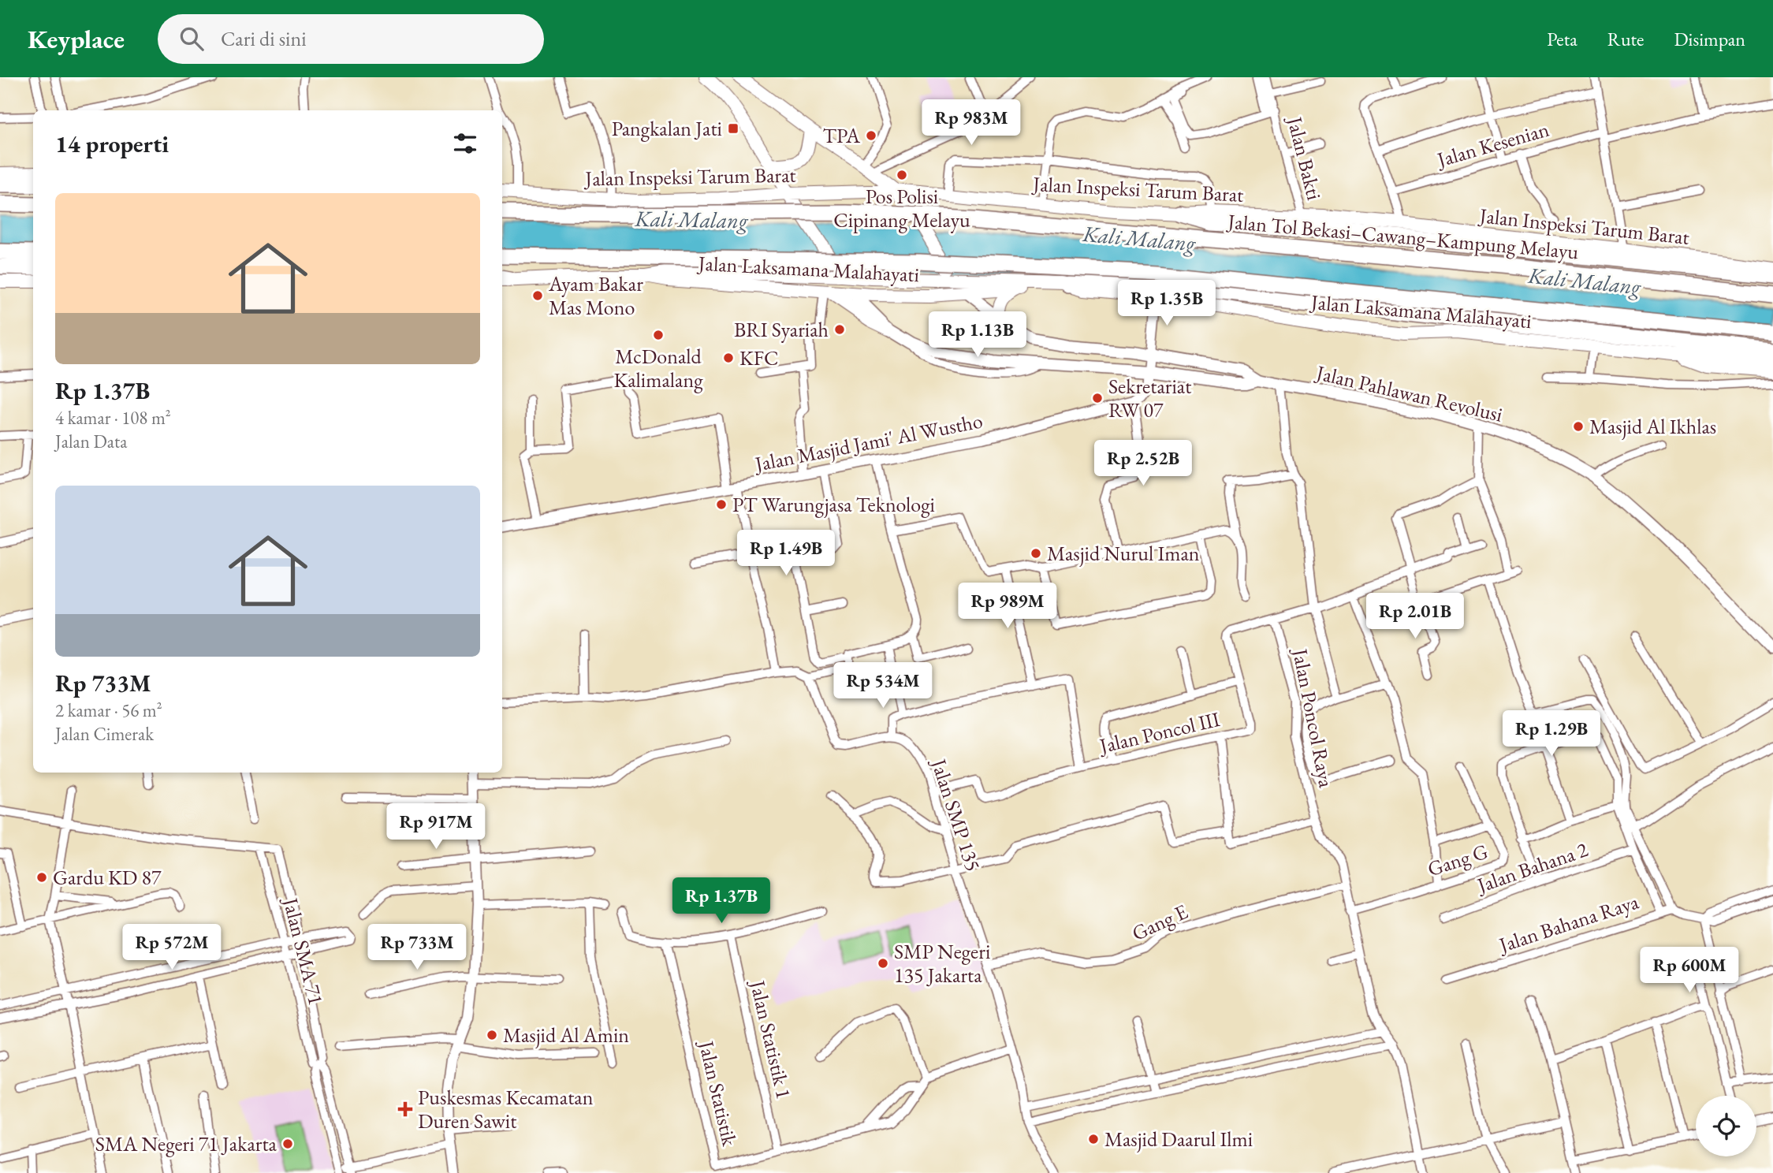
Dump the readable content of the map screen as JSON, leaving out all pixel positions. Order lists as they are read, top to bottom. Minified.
{"streets":{"highway":["Jalan Tol Bekasi–Cawang–Kampung Melayu"],"main road":["Jalan Inspeksi Tarum Barat","Jalan Laksamana Malahayati","Jalan Pahlawan Revolusi"],"street":["Jalan Kesenian","Jalan Bakti","Jalan Masjid Jami' Al Wustho","Jalan Poncol Raya","Jalan Poncol III","Jalan SMP 135","Gang G","Jalan Bahana 2","Gang E","Jalan Bahana Raya","Jalan SMA 71","Jalan Statistik 1","Jalan Statistik"]},"crossings":[["Jalan Bakti","Jalan Inspeksi Tarum Barat"],["Jalan Laksamana Malahayati","Jalan Pahlawan Revolusi"],["Jalan Poncol Raya","Gang G"],["Jalan Poncol Raya","Gang E"],["Jalan Poncol III","Jalan SMP 135"],["Jalan SMP 135","Gang E"],["Jalan Statistik 1","Jalan Statistik"]],"water":["Kali Malang"],"places":{"transit":["Pangkalan Jati"],"other":["TPA","Pos Polisi Cipinang Melayu","Ayam Bakar Mas Mono","BRI Syariah","McDonald Kalimalang","KFC","Sekretariat RW 07","Masjid Al Ikhlas","PT Warungjasa Teknologi","Masjid Nurul Iman","Gardu KD 87","SMP Negeri 135 Jakarta","Masjid Al Amin","Masjid Daarul Ilmi","SMA Negeri 71 Jakarta"],"health":["Puskesmas Kecamatan Duren Sawit"]},"page":{"header":"Keyplace","search":"Cari di sini","nav":["Peta","Rute","Disimpan"],"price":["Rp 983M","Rp 1.35B","Rp 1.13B","Rp 2.52B","Rp 1.49B","Rp 989M","Rp 2.01B","Rp 534M","Rp 1.29B","Rp 917M","Rp 1.37B","Rp 572M","Rp 733M","Rp 600M"],"heading":"14 properti","list":[{"name":"Rp 1.37B","note":"4 kamar · 108 m² · Jalan Data"},{"name":"Rp 733M","note":"2 kamar · 56 m² · Jalan Cimerak"}]}}
